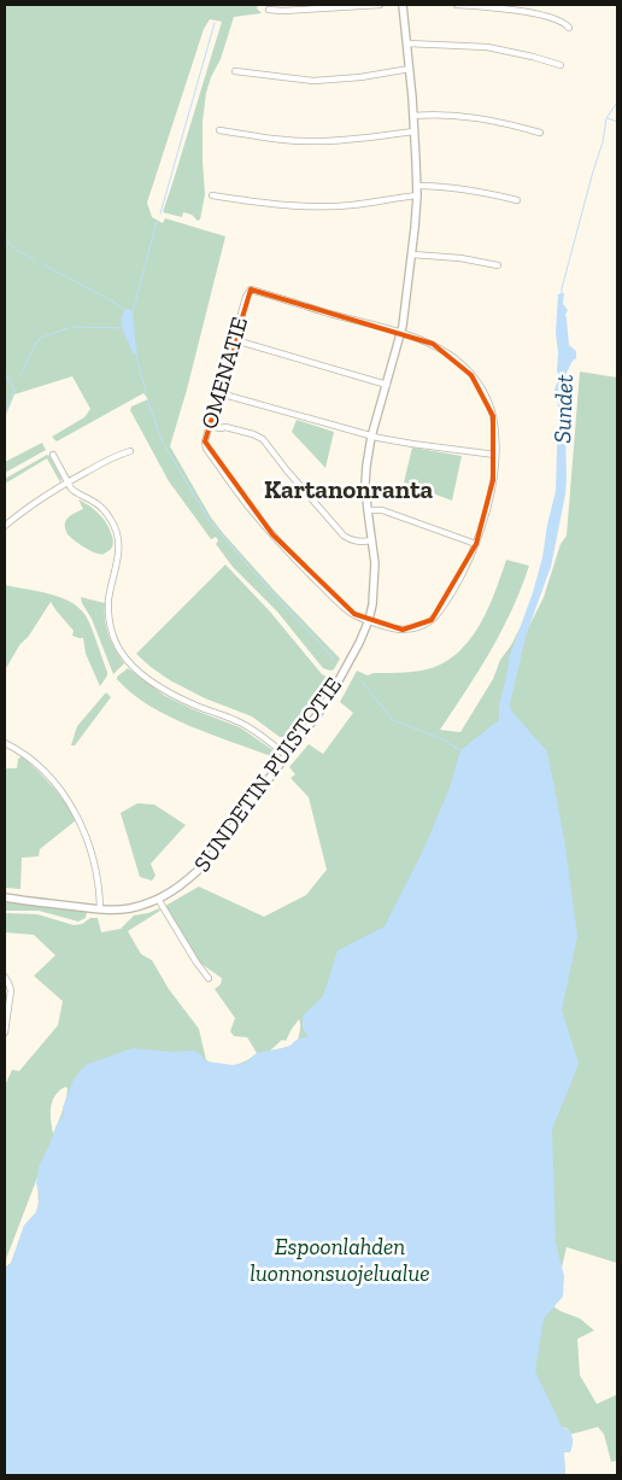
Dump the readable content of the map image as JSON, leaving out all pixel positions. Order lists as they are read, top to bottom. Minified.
{"streets":{"street":["OMENATIE","SUNDETIN PUISTOTIE"]},"crossings":[["OMENATIE","SUNDETIN PUISTOTIE"]],"districts":["Kartanonranta"],"water":["Sundet"],"parks":["Espoonlahden luonnonsuojelualue"]}
